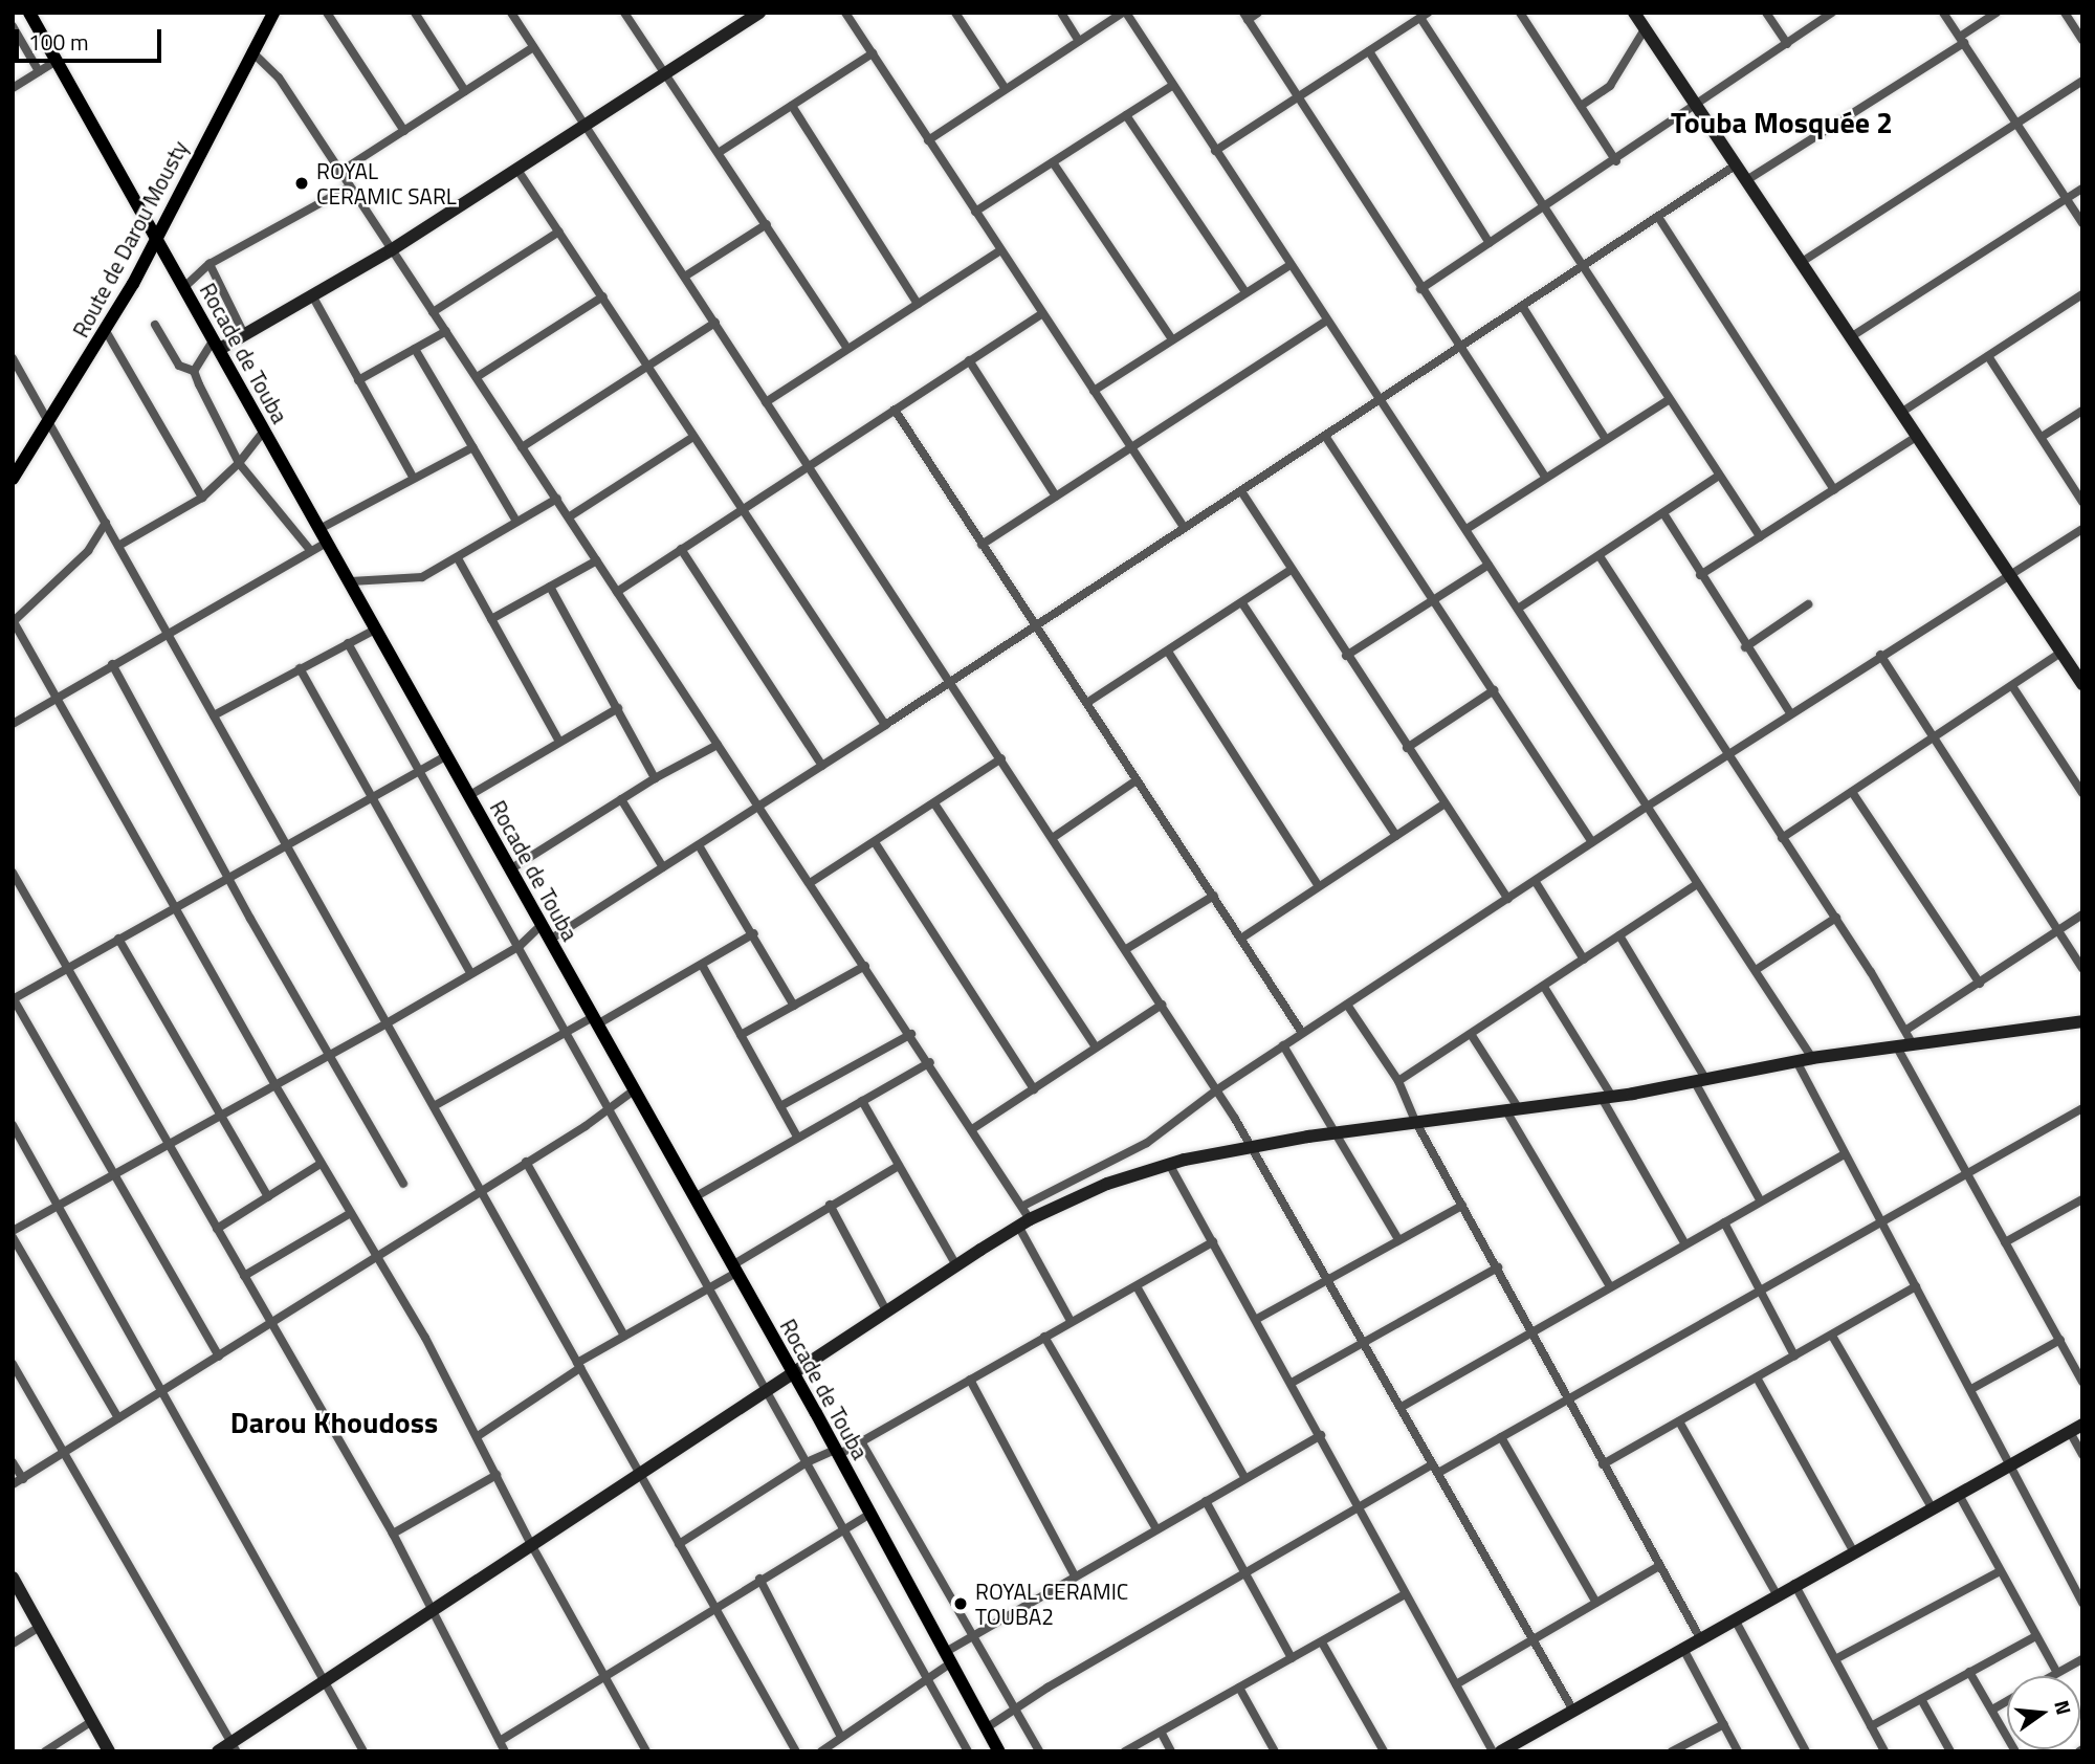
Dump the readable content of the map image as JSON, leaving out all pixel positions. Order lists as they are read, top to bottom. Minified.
{"streets":{"main road":["Route de Darou Mousty","Rocade de Touba"]},"crossings":[["Route de Darou Mousty","Rocade de Touba"]],"districts":["Touba Mosquée 2","Darou Khoudoss"],"places":["ROYAL CERAMIC SARL","ROYAL CERAMIC TOUBA2"],"scale_bar":"100 m","north":"right"}
